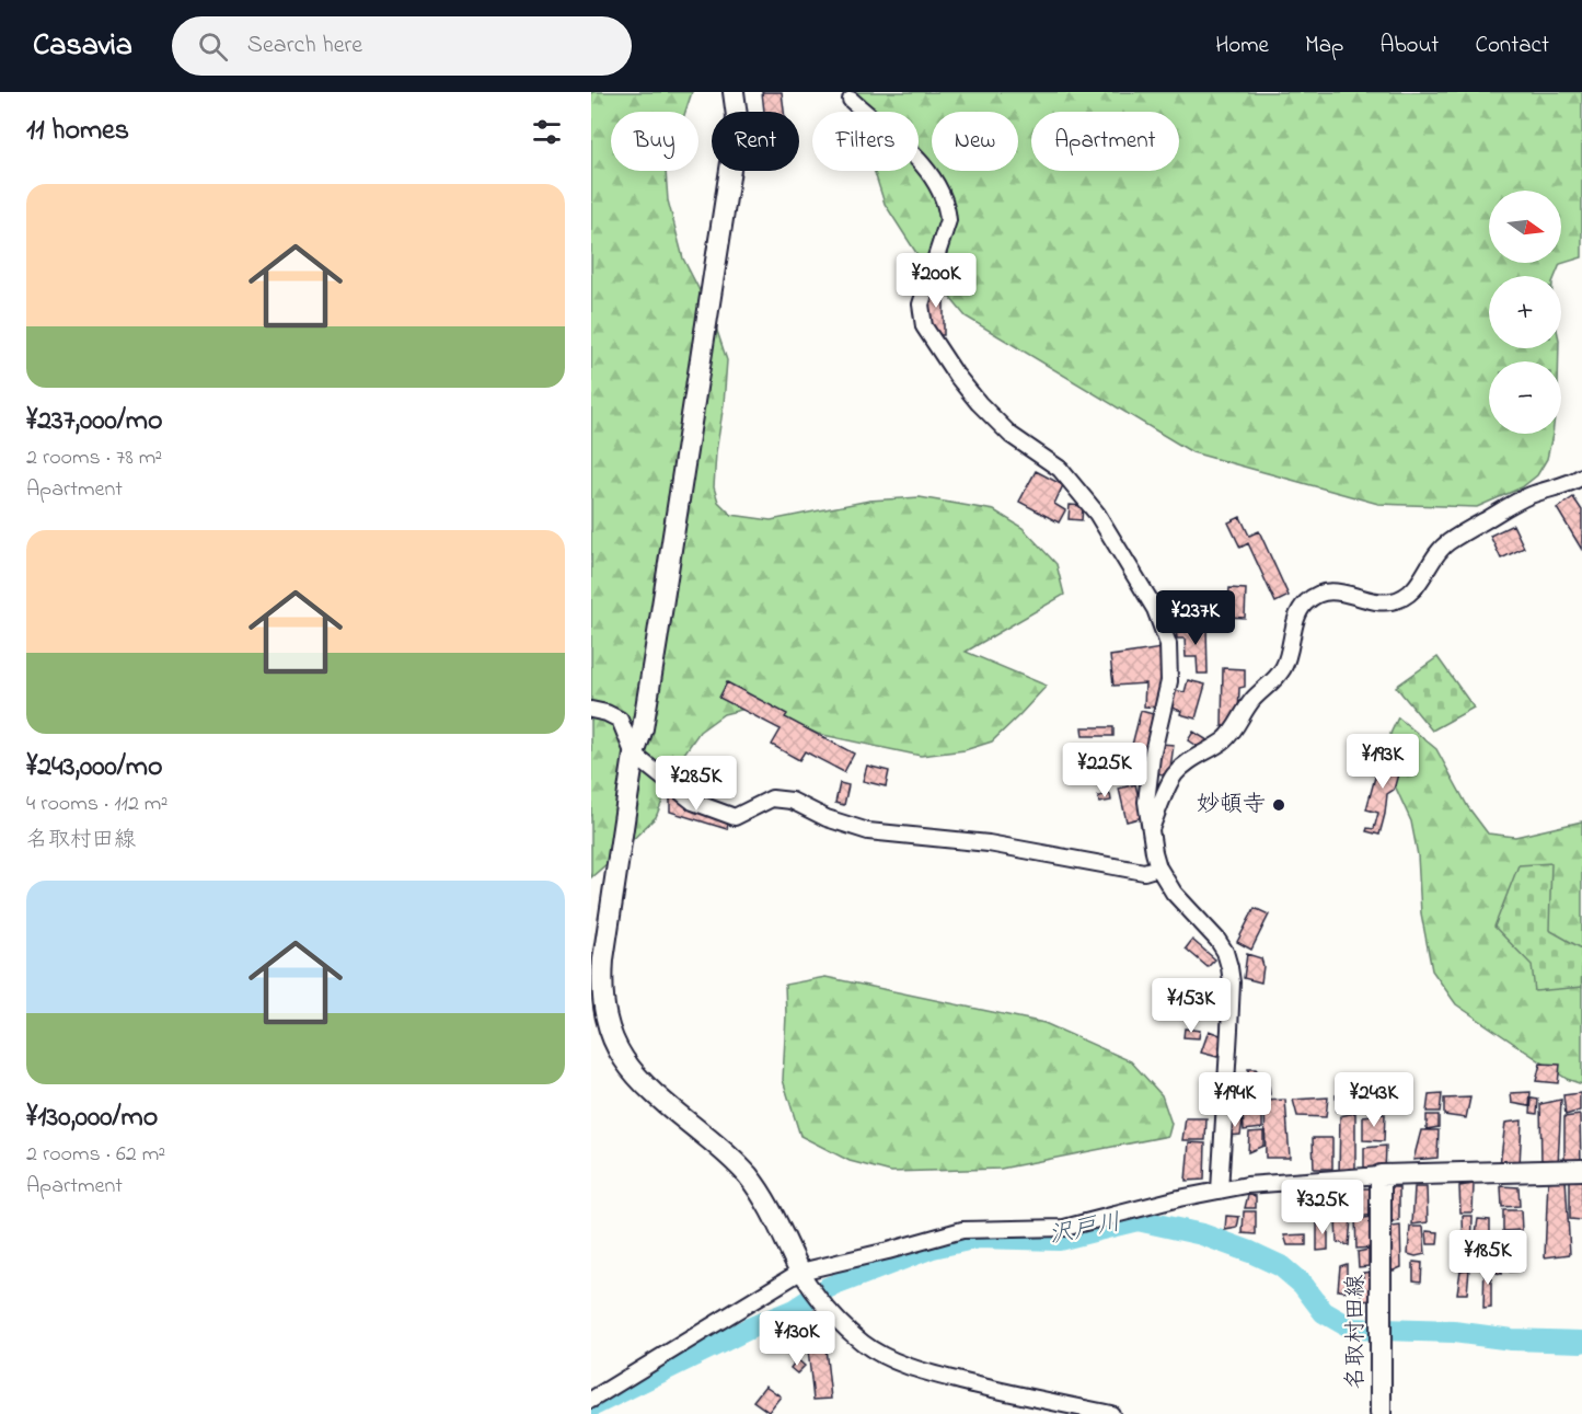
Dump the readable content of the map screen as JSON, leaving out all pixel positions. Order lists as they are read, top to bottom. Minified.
{"streets":{"street":["名取村田線"]},"water":["沢戸川"],"places":["妙頓寺"],"north":"right","page":{"header":"Casavia","search":"Search here","nav":["Home","Map","About","Contact"],"heading":"11 homes","chip":["Buy","Rent","Filters","New","Apartment"],"list":[{"name":"¥237,000/mo","note":"2 rooms · 78 m² · Apartment"},{"name":"¥243,000/mo","note":"4 rooms · 112 m² · 名取村田線"},{"name":"¥130,000/mo","note":"2 rooms · 62 m² · Apartment"}],"map_buttons":["+","−"],"price":["¥200K","¥237K","¥193K","¥225K","¥285K","¥153K","¥194K","¥243K","¥325K","¥185K","¥130K"]}}
